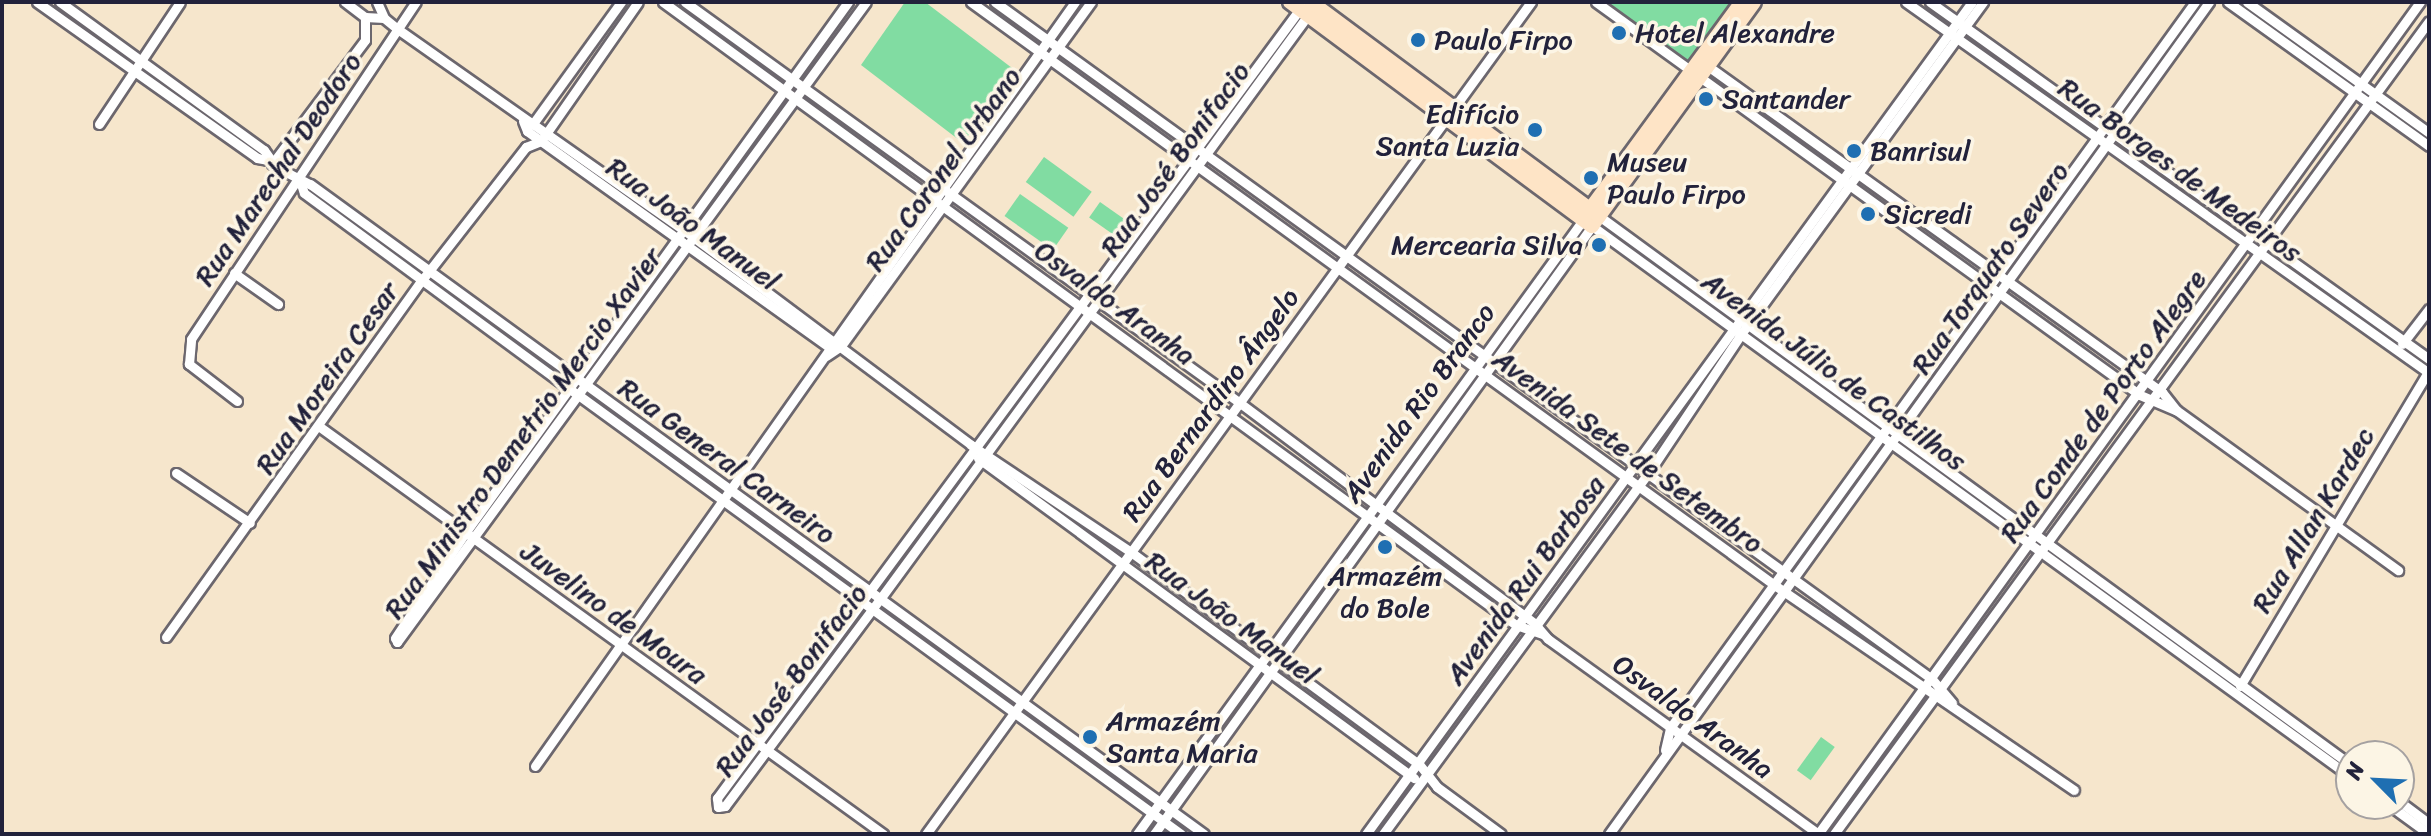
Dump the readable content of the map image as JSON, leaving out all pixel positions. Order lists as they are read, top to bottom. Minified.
{"streets":{"street":["Rua José Bonifacio","Rua Marechal Deodoro","Rua Coronel Urbano","Rua Borges de Medeiros","Rua João Manuel","Rua Torquato Severo","Osvaldo Aranha","Avenida Júlio de Castilhos","Rua Moreira Cesar","Avenida Rio Branco","Rua Bernardino Ângelo","Rua Conde de Porto Alegre","Rua Ministro Demetrio Mercio Xavier","Avenida Sete de Setembro","Rua General Carneiro","Rua Allan Kardec","Avenida Rui Barbosa","Juvelino de Moura"]},"crossings":[["Rua José Bonifacio","Rua João Manuel"],["Rua José Bonifacio","Osvaldo Aranha"],["Rua José Bonifacio","Avenida Júlio de Castilhos"],["Rua José Bonifacio","Avenida Sete de Setembro"],["Rua José Bonifacio","Rua General Carneiro"],["Rua José Bonifacio","Juvelino de Moura"],["Rua Marechal Deodoro","Rua João Manuel"],["Rua Marechal Deodoro","Rua General Carneiro"],["Rua Coronel Urbano","Rua João Manuel"],["Rua Coronel Urbano","Osvaldo Aranha"],["Rua Coronel Urbano","Avenida Sete de Setembro"],["Rua Coronel Urbano","Rua General Carneiro"],["Rua Coronel Urbano","Juvelino de Moura"],["Rua Borges de Medeiros","Rua Torquato Severo"],["Rua Borges de Medeiros","Rua Conde de Porto Alegre"],["Rua Borges de Medeiros","Rua Allan Kardec"],["Rua Borges de Medeiros","Avenida Rui Barbosa"],["Rua João Manuel","Avenida Rio Branco"],["Rua João Manuel","Rua Bernardino Ângelo"],["Rua João Manuel","Rua Ministro Demetrio Mercio Xavier"],["Rua João Manuel","Avenida Rui Barbosa"],["Rua Torquato Severo","Osvaldo Aranha"],["Rua Torquato Severo","Avenida Júlio de Castilhos"],["Rua Torquato Severo","Avenida Sete de Setembro"],["Osvaldo Aranha","Avenida Rio Branco"],["Osvaldo Aranha","Rua Bernardino Ângelo"],["Osvaldo Aranha","Rua Conde de Porto Alegre"],["Osvaldo Aranha","Rua Ministro Demetrio Mercio Xavier"],["Osvaldo Aranha","Avenida Rui Barbosa"],["Avenida Júlio de Castilhos","Avenida Rio Branco"],["Avenida Júlio de Castilhos","Rua Bernardino Ângelo"],["Avenida Júlio de Castilhos","Rua Conde de Porto Alegre"],["Avenida Júlio de Castilhos","Rua Allan Kardec"],["Avenida Júlio de Castilhos","Avenida Rui Barbosa"],["Rua Moreira Cesar","Rua General Carneiro"],["Rua Moreira Cesar","Juvelino de Moura"],["Avenida Rio Branco","Avenida Sete de Setembro"],["Avenida Rio Branco","Rua General Carneiro"],["Rua Bernardino Ângelo","Avenida Sete de Setembro"],["Rua Bernardino Ângelo","Rua General Carneiro"],["Rua Conde de Porto Alegre","Avenida Sete de Setembro"],["Rua Ministro Demetrio Mercio Xavier","Rua General Carneiro"],["Rua Ministro Demetrio Mercio Xavier","Juvelino de Moura"],["Avenida Sete de Setembro","Avenida Rui Barbosa"]],"places":["Hotel Alexandre","Paulo Firpo","Santander","Edifício Santa Luzia","Banrisul","Museu Paulo Firpo","Sicredi","Mercearia Silva","Armazém do Bole","Armazém Santa Maria"],"north":"top left"}
